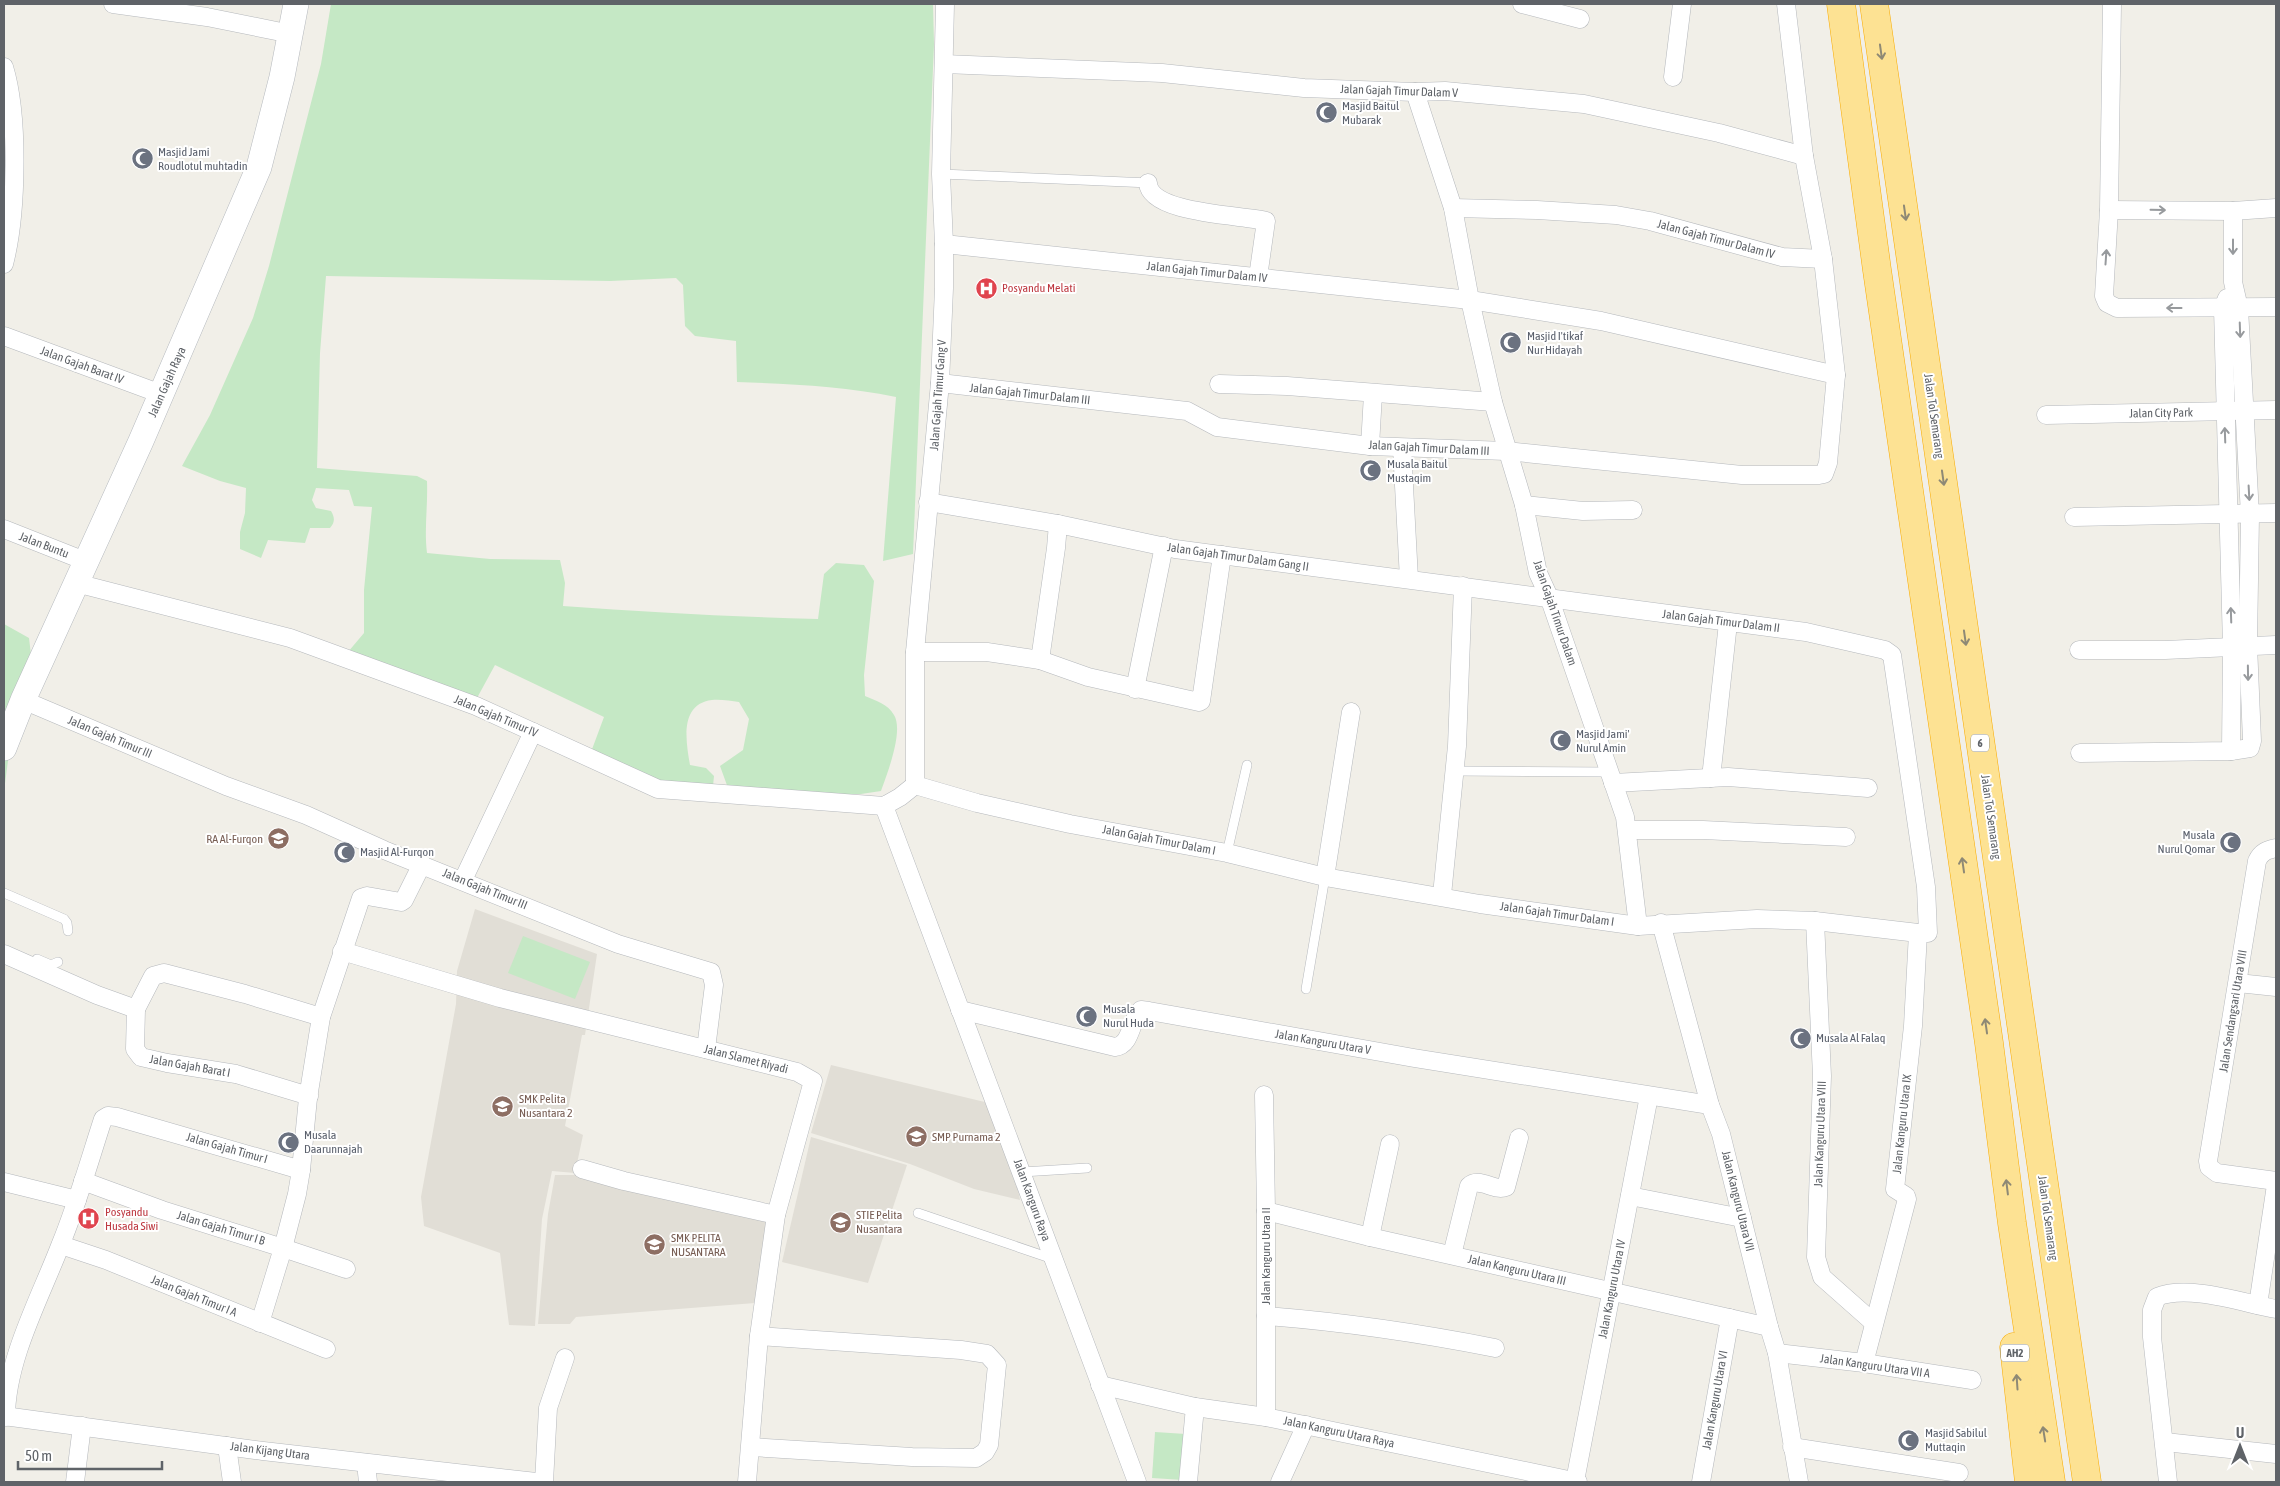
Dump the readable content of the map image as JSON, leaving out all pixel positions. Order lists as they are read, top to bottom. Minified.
{"streets":{"highway":["Jalan Tol Semarang","6","AH2"],"main road":["Jalan Gajah Raya"],"street":["Jalan Gajah Timur Dalam V","Jalan Gajah Timur Dalam IV","Jalan Gajah Barat IV","Jalan Gajah Timur Dalam III","Jalan Gajah Timur Gang V","Jalan City Park","Jalan Buntu","Jalan Gajah Timur Dalam Gang II","Jalan Gajah Timur Dalam","Jalan Gajah Timur Dalam II","Jalan Gajah Timur IV","Jalan Gajah Timur III","Jalan Gajah Timur Dalam I","Jalan Sendangsari Utara VIII","Jalan Kanguru Utara V","Jalan Slamet Riyadi","Jalan Gajah Barat I","Jalan Kanguru Utara IX","Jalan Kanguru Utara VIII","Jalan Gajah Timur I","Jalan Kanguru Raya","Jalan Kanguru Utara VII","Jalan Gajah Timur I B","Jalan Kanguru Utara II","Jalan Kanguru Utara III","Jalan Kanguru Utara IV","Jalan Gajah Timur I A","Jalan Kanguru Utara VII A","Jalan Kanguru Utara VI","Jalan Kanguru Utara Raya","Jalan Kijang Utara"]},"crossings":[["Jalan Gajah Timur Dalam V","Jalan Gajah Timur Gang V"],["Jalan Gajah Timur Dalam IV","Jalan Gajah Timur Dalam III"],["Jalan Gajah Timur Dalam IV","Jalan Gajah Timur Gang V"],["Jalan Gajah Timur Dalam IV","Jalan Gajah Timur Dalam"],["Jalan Gajah Barat IV","Jalan Gajah Raya"],["Jalan Gajah Raya","Jalan Buntu"],["Jalan Gajah Raya","Jalan Gajah Timur IV"],["Jalan Gajah Raya","Jalan Gajah Timur III"],["Jalan Gajah Timur Dalam III","Jalan Gajah Timur Gang V"],["Jalan Gajah Timur Dalam III","Jalan Gajah Timur Dalam"],["Jalan Gajah Timur Gang V","Jalan Gajah Timur Dalam Gang II"],["Jalan Gajah Timur Gang V","Jalan Gajah Timur Dalam I"],["Jalan Gajah Timur Dalam Gang II","Jalan Gajah Timur Dalam"],["Jalan Gajah Timur Dalam Gang II","Jalan Gajah Timur Dalam II"],["Jalan Gajah Timur Dalam","Jalan Gajah Timur Dalam II"],["Jalan Gajah Timur Dalam","Jalan Gajah Timur Dalam I"],["Jalan Gajah Timur Dalam II","Jalan Gajah Timur Dalam I"],["Jalan Gajah Timur Dalam II","Jalan Kanguru Utara IX"],["Jalan Gajah Timur IV","Jalan Kanguru Raya"],["Jalan Gajah Timur III","Jalan Slamet Riyadi"],["Jalan Gajah Timur Dalam I","Jalan Kanguru Utara IX"],["Jalan Gajah Timur Dalam I","Jalan Kanguru Utara VIII"],["Jalan Gajah Timur Dalam I","Jalan Kanguru Utara VII"],["Jalan Kanguru Utara V","Jalan Kanguru Raya"],["Jalan Kanguru Utara V","Jalan Kanguru Utara VII"],["Jalan Kanguru Utara V","Jalan Kanguru Utara IV"],["Jalan Kanguru Utara IX","Jalan Kanguru Utara VIII"],["Jalan Kanguru Utara IX","Jalan Kanguru Utara VII A"],["Jalan Gajah Timur I","Jalan Gajah Timur I B"],["Jalan Gajah Timur I","Jalan Gajah Timur I A"],["Jalan Gajah Timur I","Jalan Kijang Utara"],["Jalan Kanguru Raya","Jalan Kanguru Utara Raya"],["Jalan Kanguru Utara VII","Jalan Kanguru Utara III"],["Jalan Kanguru Utara VII","Jalan Kanguru Utara VII A"],["Jalan Kanguru Utara II","Jalan Kanguru Utara III"],["Jalan Kanguru Utara II","Jalan Kanguru Utara Raya"],["Jalan Kanguru Utara III","Jalan Kanguru Utara IV"],["Jalan Kanguru Utara III","Jalan Kanguru Utara VI"],["Jalan Kanguru Utara IV","Jalan Kanguru Utara Raya"]],"places":{"mosque":["Masjid Baitul Mubarak","Masjid Jami Roudlotul muhtadin","Masjid I'tikaf Nur Hidayah","Musala Baitul Mustaqim","Masjid Jami' Nurul Amin","Musala Nurul Qomar","Masjid Al-Furqon","Musala Nurul Huda","Musala Al Falaq","Musala Daarunnajah","Masjid Sabilul Muttaqin"],"hospital":["Posyandu Melati","Posyandu Husada Siwi"],"school or university":["RA Al-Furqon","SMK Pelita Nusantara 2","SMP Purnama 2","STIE Pelita Nusantara","SMK PELITA NUSANTARA"]},"scale_bar":"50 m","north":"top"}
